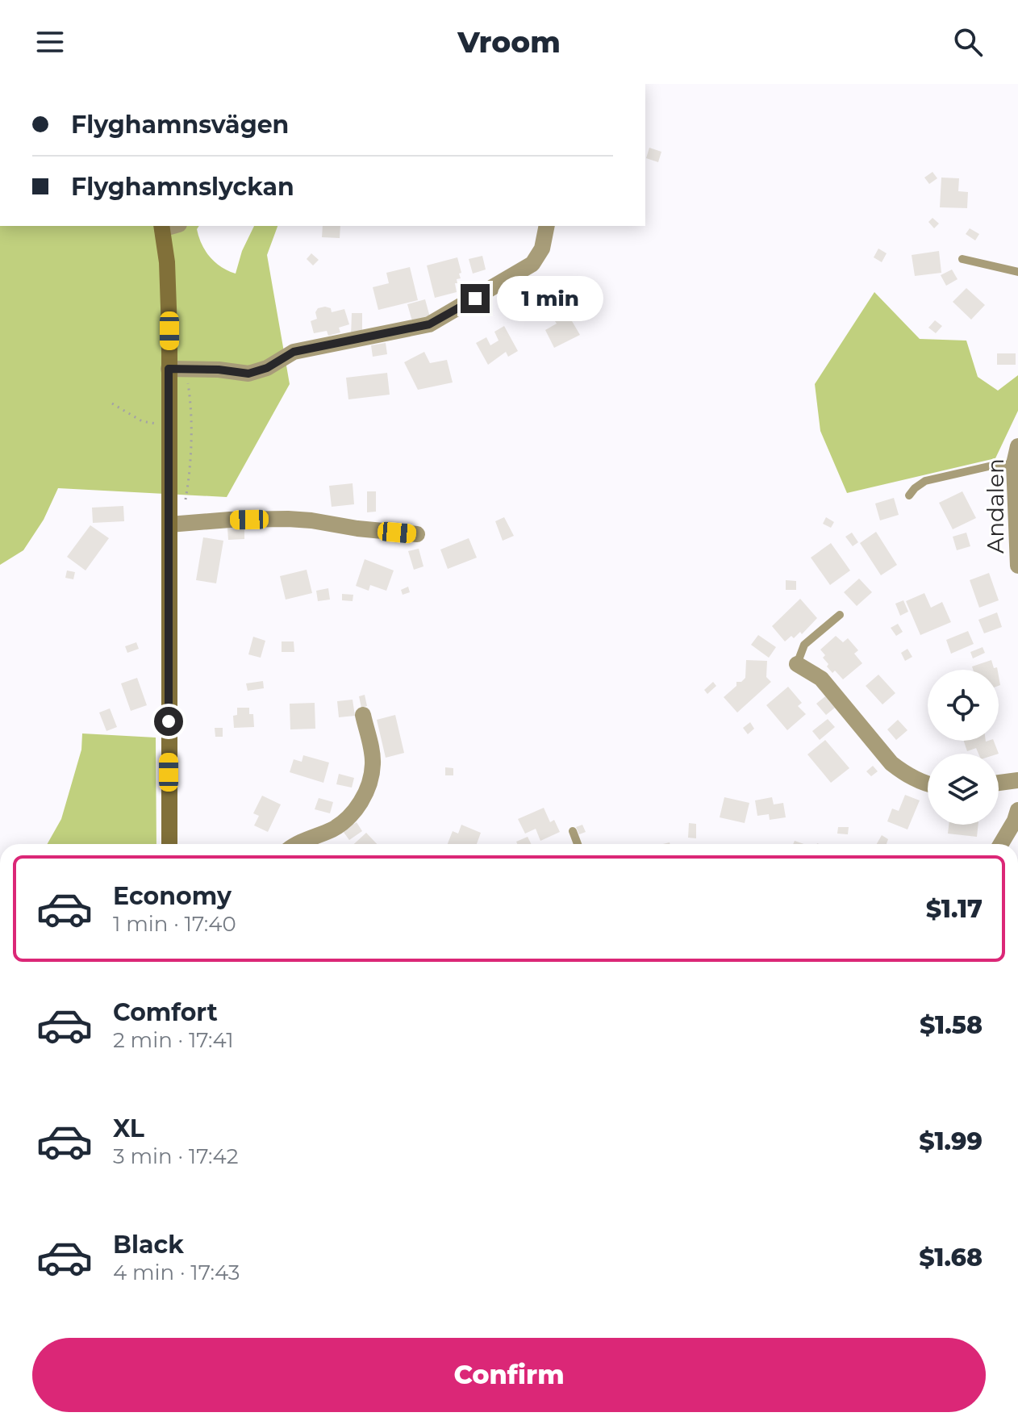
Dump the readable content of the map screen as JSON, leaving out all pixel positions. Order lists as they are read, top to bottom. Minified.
{"streets":{"street":["Andalen"]},"page":{"header":"Vroom","banner":["Flyghamnsvägen","Flyghamnslyckan"],"bubble":"1 min","list":[{"name":"Economy","note":"1 min · 17:40","value":"$1.17"},{"name":"Comfort","note":"2 min · 17:41","value":"$1.58"},{"name":"XL","note":"3 min · 17:42","value":"$1.99"},{"name":"Black","note":"4 min · 17:43","value":"$1.68"}],"buttons":"Confirm"}}
